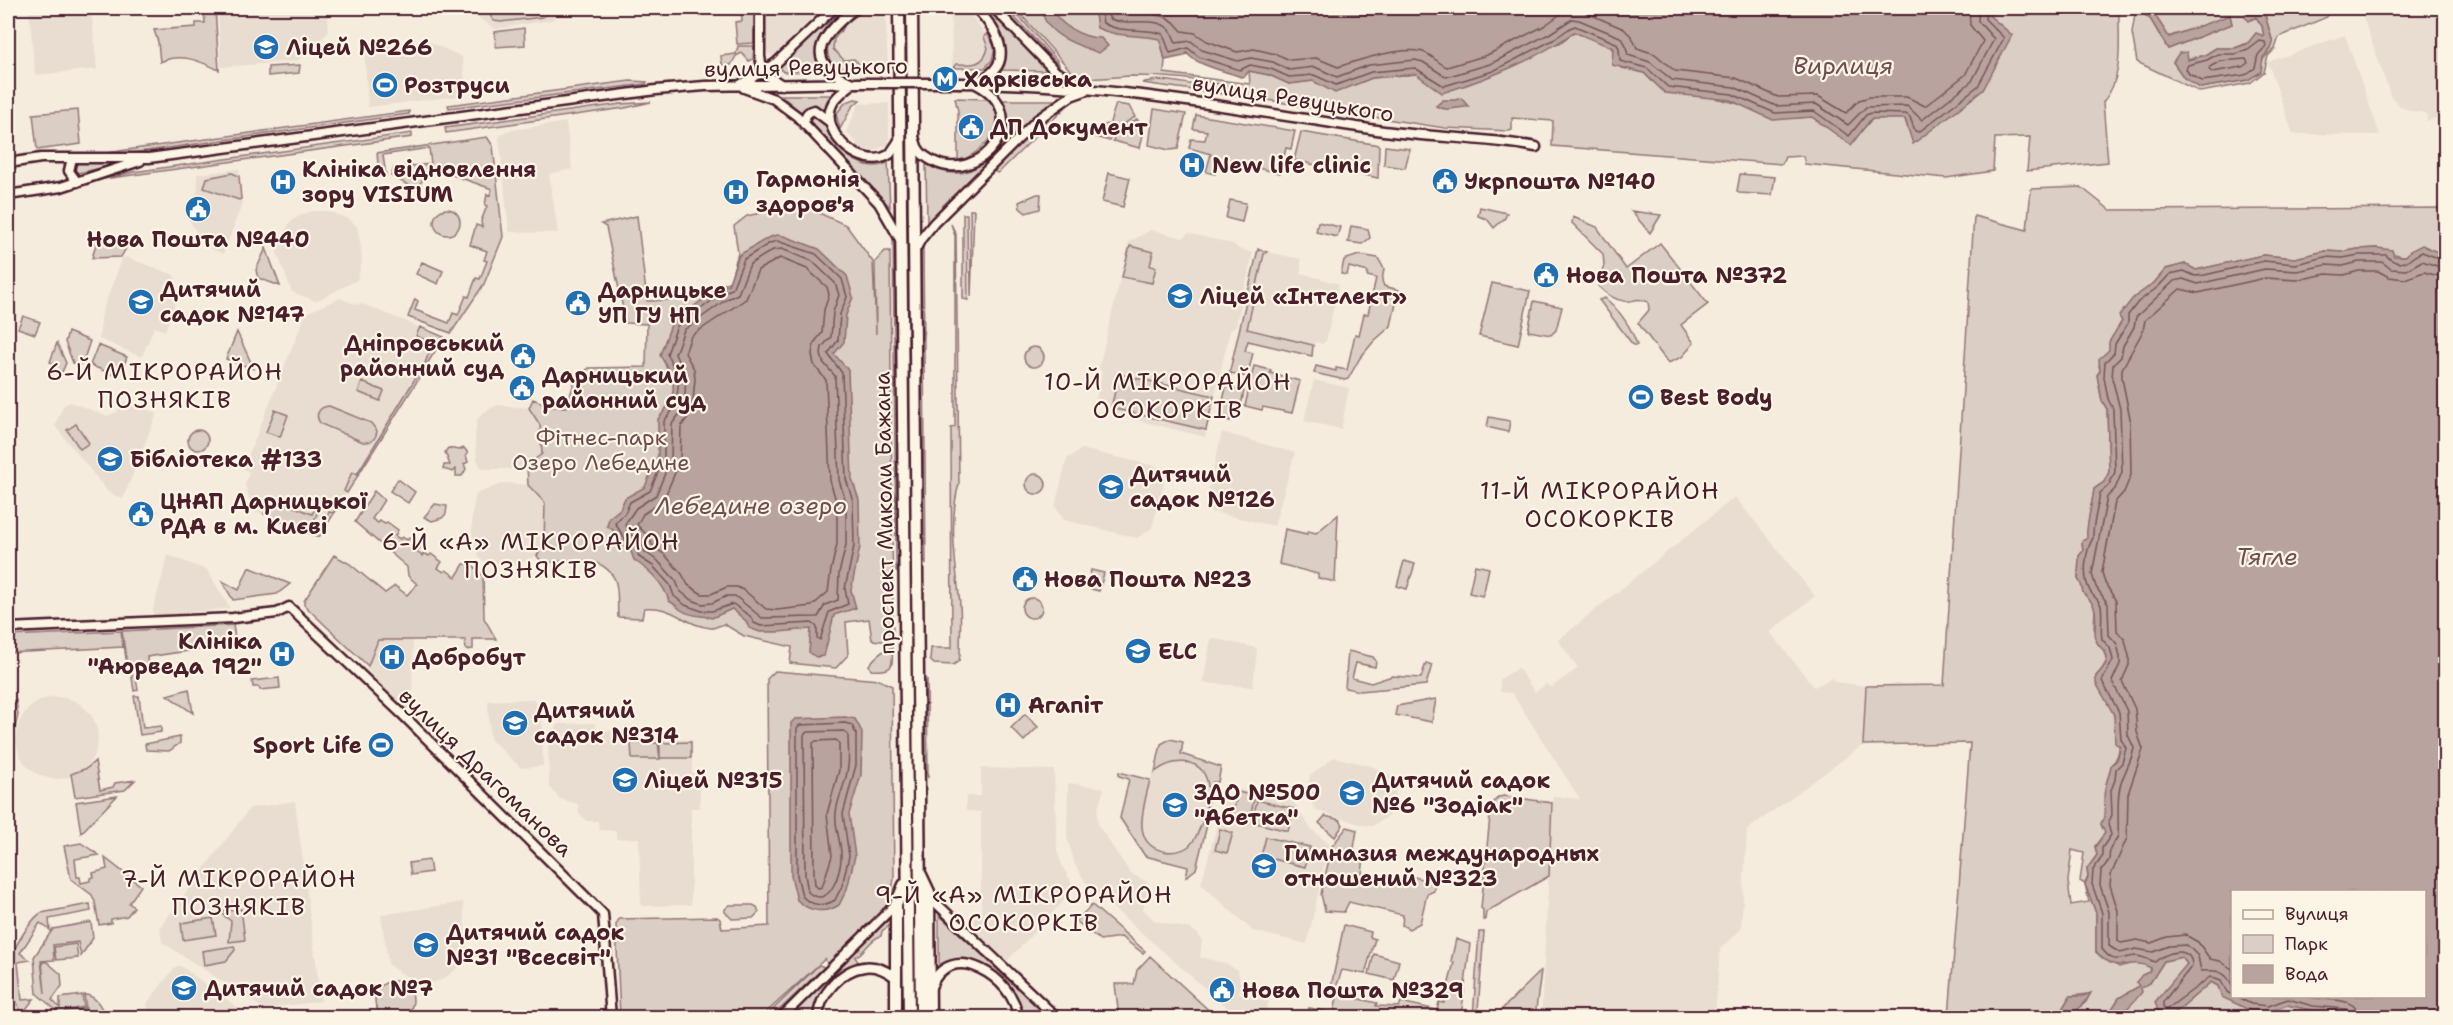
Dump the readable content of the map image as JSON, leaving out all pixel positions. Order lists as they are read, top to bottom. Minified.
{"streets":{"highway":["проспект Миколи Бажана"],"street":["вулиця Ревуцького","вулиця Драгоманова"]},"districts":["6-Й МІКРОРАЙОН ПОЗНЯКІВ","10-Й МІКРОРАЙОН ОСОКОРКІВ","11-Й МІКРОРАЙОН ОСОКОРКІВ","6-Й «А» МІКРОРАЙОН ПОЗНЯКІВ","7-Й МІКРОРАЙОН ПОЗНЯКІВ","9-Й «А» МІКРОРАЙОН ОСОКОРКІВ"],"water":["Вирлиця","Лебедине озеро","Тягле"],"parks":["Фітнес-парк Озеро Лебедине"],"places":{"school or university":["Ліцей №266","Ліцей «Інтелект»","Дитячий садок №147","Бібліотека #133","Дитячий садок №126","ELC","Дитячий садок №314","Ліцей №315","Дитячий садок №6 \"Зодіак\"","ЗДО №500 \"Абетка\"","Гимназия международных отношений №323","Дитячий садок №31 \"Всесвіт\"","Дитячий садок №7"],"metro station":["Харківська"],"sports":["Розтруси","Best Body","Sport Life"],"public building":["ДП Документ","Укрпошта №140","Нова Пошта №440","Нова Пошта №372","Дарницьке УП ГУ НП","Дніпровський районний суд","Дарницький районний суд","ЦНАП Дарницької РДА в м. Києві","Нова Пошта №23","Нова Пошта №329"],"hospital":["New life clinic","Клініка відновлення зору VISIUM","Гармонія здоров'я","Клініка \"Аюрведа 192\"","Добробут","Агапіт"]},"legend":["Вулиця","Парк","Вода"]}
